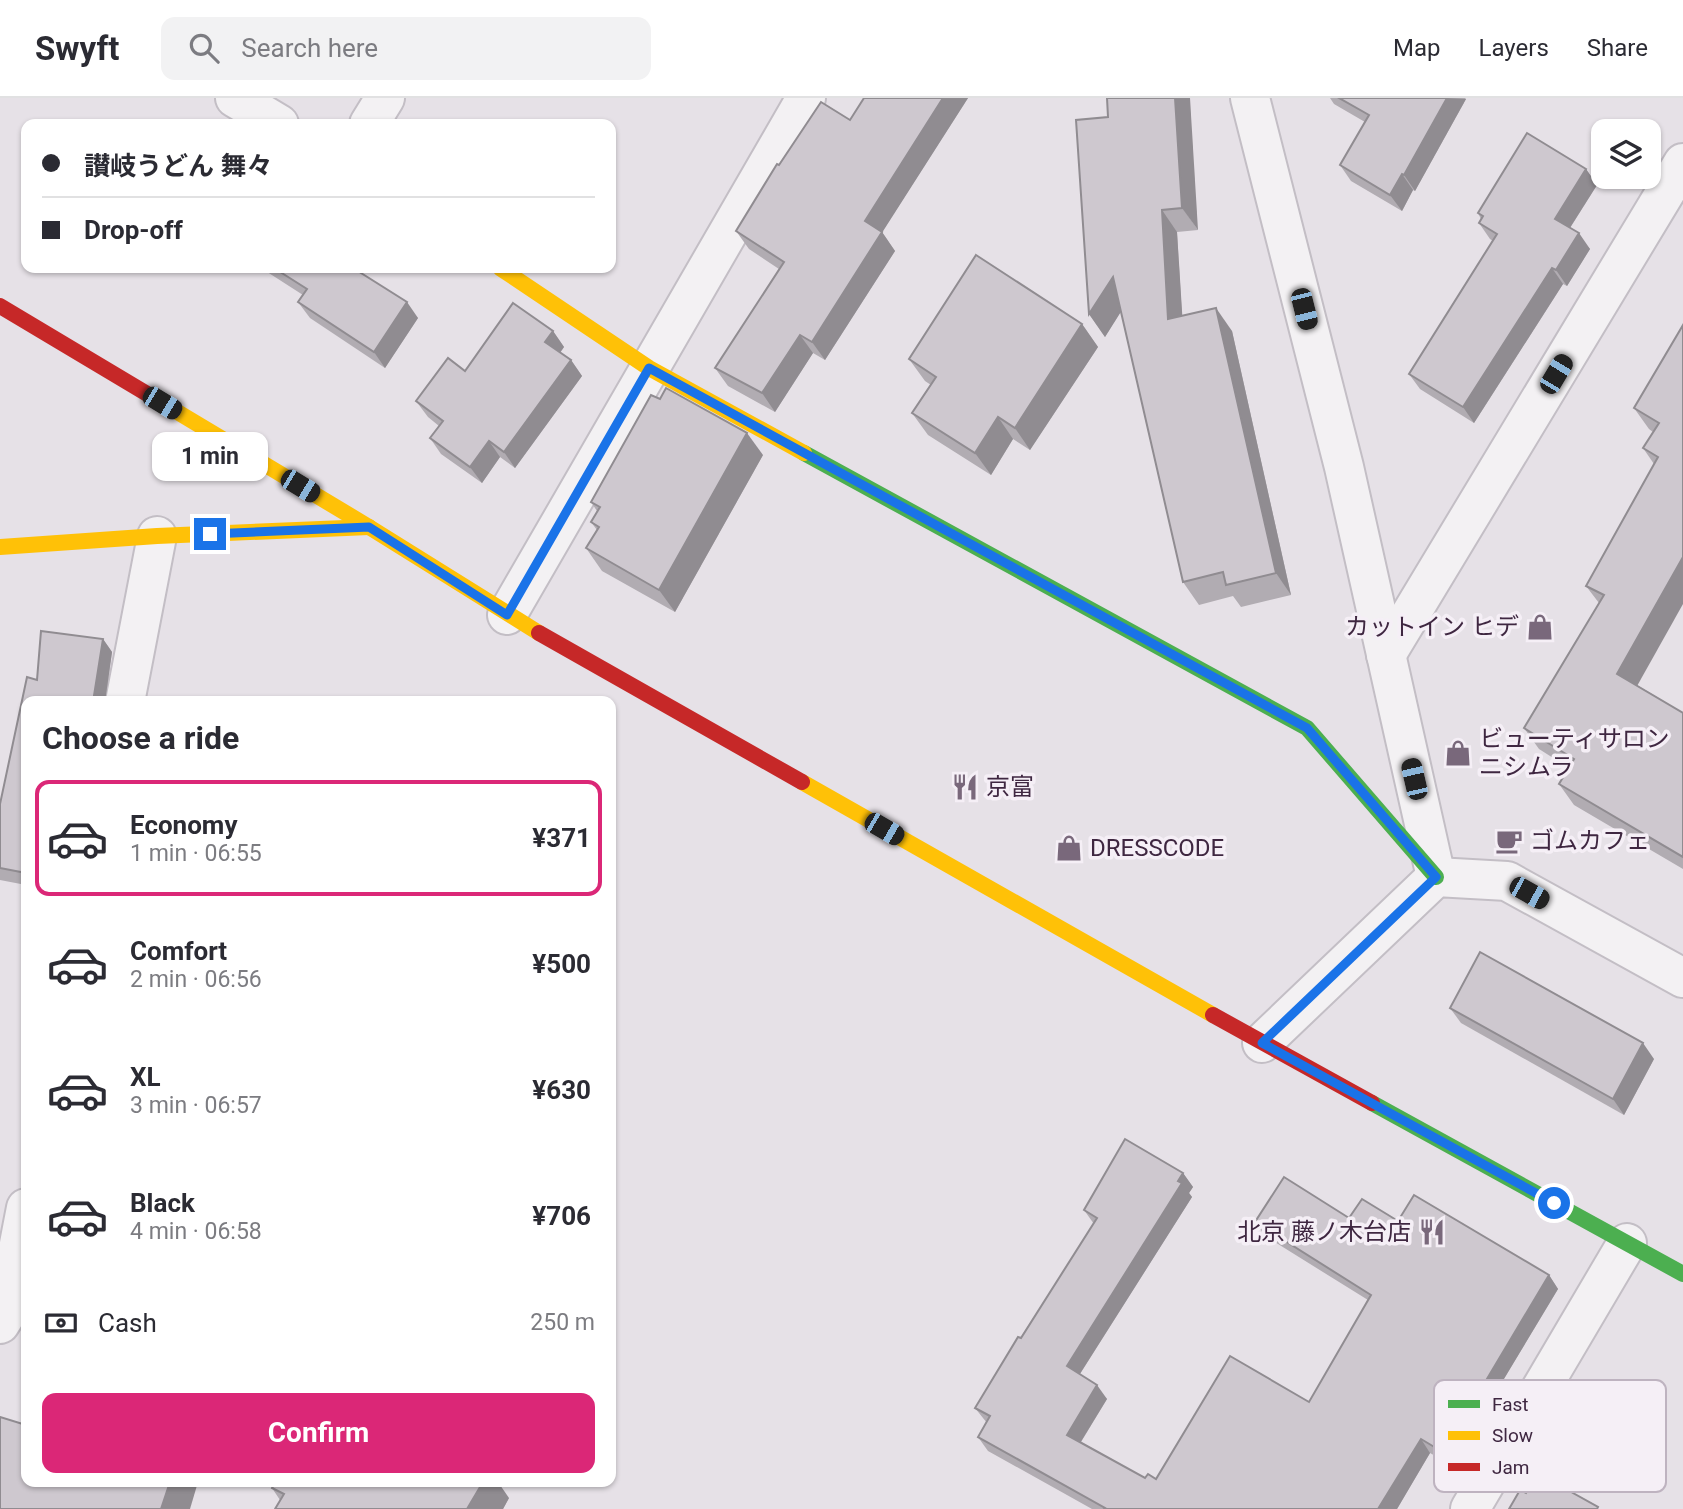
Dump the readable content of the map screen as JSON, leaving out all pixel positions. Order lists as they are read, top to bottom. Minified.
{"places":{"shop":["カットイン ヒデ","ビューティサロン ニシムラ","DRESSCODE"],"restaurant":["京富","北京 藤ノ木台店"],"cafe":["ゴムカフェ"]},"legend":["Fast","Slow","Jam"],"page":{"header":"Swyft","search":"Search here","nav":["Map","Layers","Share"],"banner":["讃岐うどん 舞々","Drop-off"],"bubble":"1 min","heading":"Choose a ride","list":[{"name":"Economy","note":"1 min · 06:55","value":"¥371"},{"name":"Comfort","note":"2 min · 06:56","value":"¥500"},{"name":"XL","note":"3 min · 06:57","value":"¥630"},{"name":"Black","note":"4 min · 06:58","value":"¥706"}],"pay":["Cash","250 m"],"buttons":"Confirm"}}
